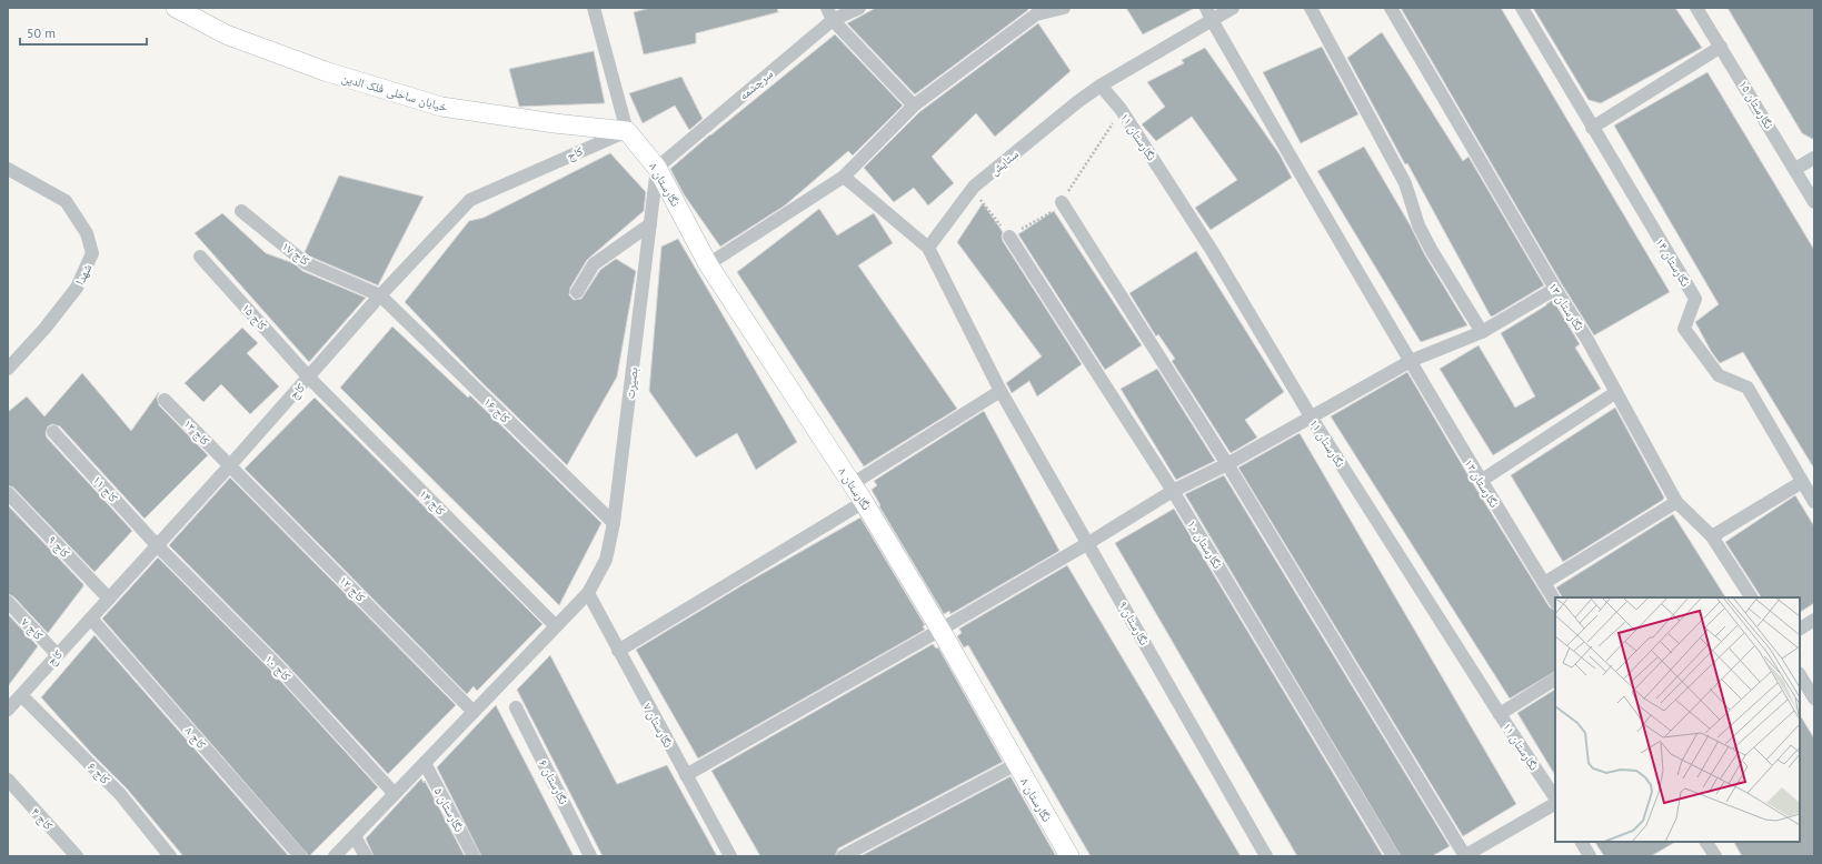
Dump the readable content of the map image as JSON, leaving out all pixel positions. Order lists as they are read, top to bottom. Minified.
{"streets":{"street":["سرچشمه","خیابان ساحلی فلک الدین","نگارستان ۱۵","نگارستان ۱۱","کاج","ستایش","نگارستان ۸","کاج ۱۷","نگارستان ۱۴","شهدا","نگارستان ۱۳","کاج ۱۵","بصیرت","کاج ۱۶","کاج ۱۳","نگارستان ۱۲","کاج ۱۱","کاج ۱۴","نگارستان ۱۰","کاج ۹","کاج ۱۲","نگارستان ۹","کاج ۷","کاج ۱۰","نگارستان ۷","کاج ۸","کاج ۶","نگارستان ۶","نگارستان ۵","کاج ۴"]},"crossings":[["سرچشمه","نگارستان ۸"],["سرچشمه","بصیرت"],["خیابان ساحلی فلک الدین","کاج"],["خیابان ساحلی فلک الدین","نگارستان ۸"],["نگارستان ۱۱","ستایش"],["کاج","نگارستان ۸"],["کاج","کاج ۱۷"],["کاج","کاج ۱۵"],["کاج","کاج ۱۶"],["کاج","کاج ۱۳"],["کاج","کاج ۱۱"],["کاج","کاج ۱۴"],["کاج","کاج ۹"],["کاج","کاج ۱۲"],["کاج","کاج ۷"],["کاج","کاج ۱۰"],["کاج","کاج ۸"],["کاج","کاج ۶"],["ستایش","نگارستان ۱۲"],["نگارستان ۸","بصیرت"],["کاج ۱۷","کاج ۱۶"],["کاج ۱۵","کاج ۱۴"],["بصیرت","کاج ۱۶"],["بصیرت","کاج ۱۴"],["بصیرت","کاج ۱۲"],["بصیرت","کاج ۱۰"],["بصیرت","نگارستان ۷"],["بصیرت","نگارستان ۵"],["کاج ۱۳","کاج ۱۲"],["کاج ۱۱","کاج ۱۰"]],"scale_bar":"50 m"}
